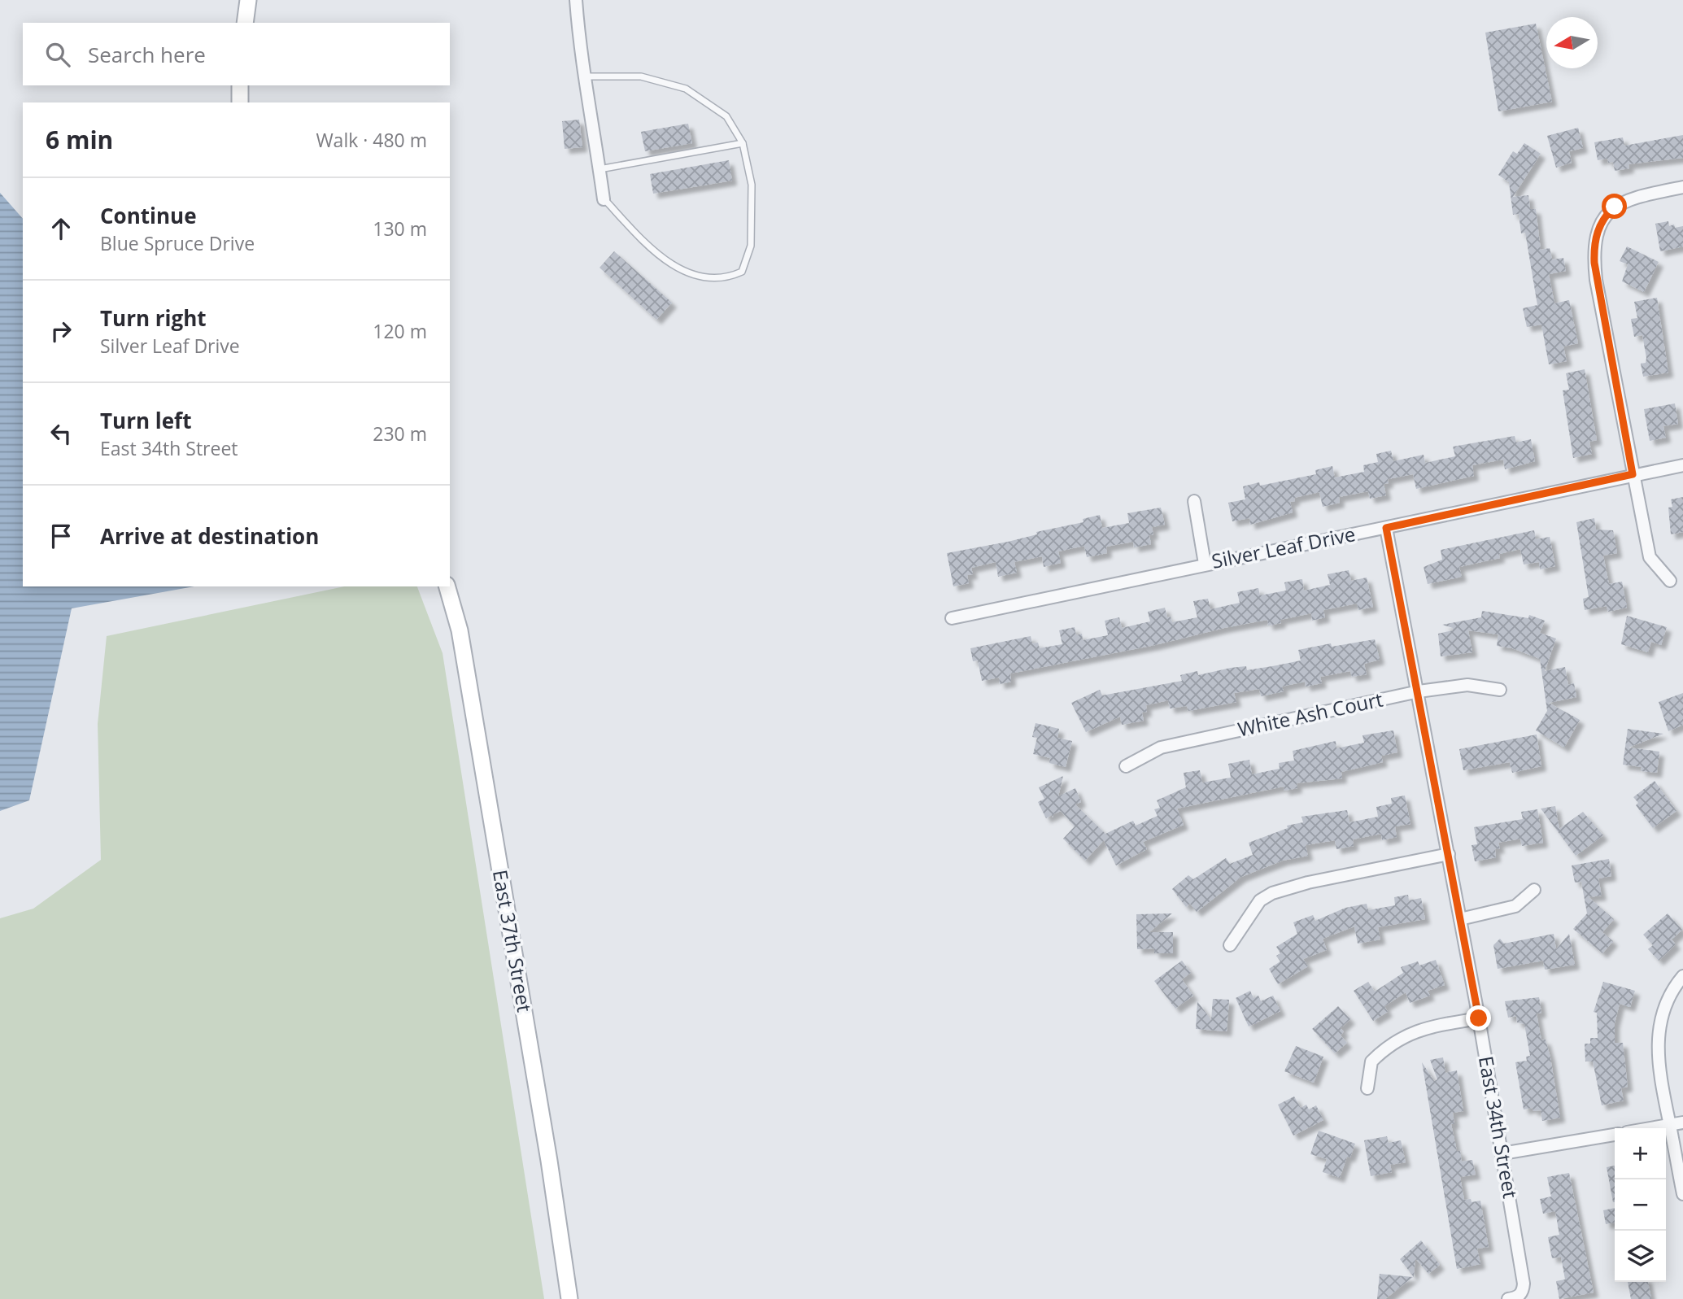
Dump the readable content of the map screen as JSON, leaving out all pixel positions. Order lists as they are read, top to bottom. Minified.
{"streets":{"main road":["East 37th Street"],"street":["Silver Leaf Drive","White Ash Court","East 34th Street"]},"crossings":[["Silver Leaf Drive","East 34th Street"],["White Ash Court","East 34th Street"]],"north":"left","page":{"search":"Search here","heading":["6 min","Walk · 480 m"],"list":[["Continue","Blue Spruce Drive","130 m"],["Turn right","Silver Leaf Drive","120 m"],["Turn left","East 34th Street","230 m"],"Arrive at destination"],"map_buttons":["+","−"]}}
